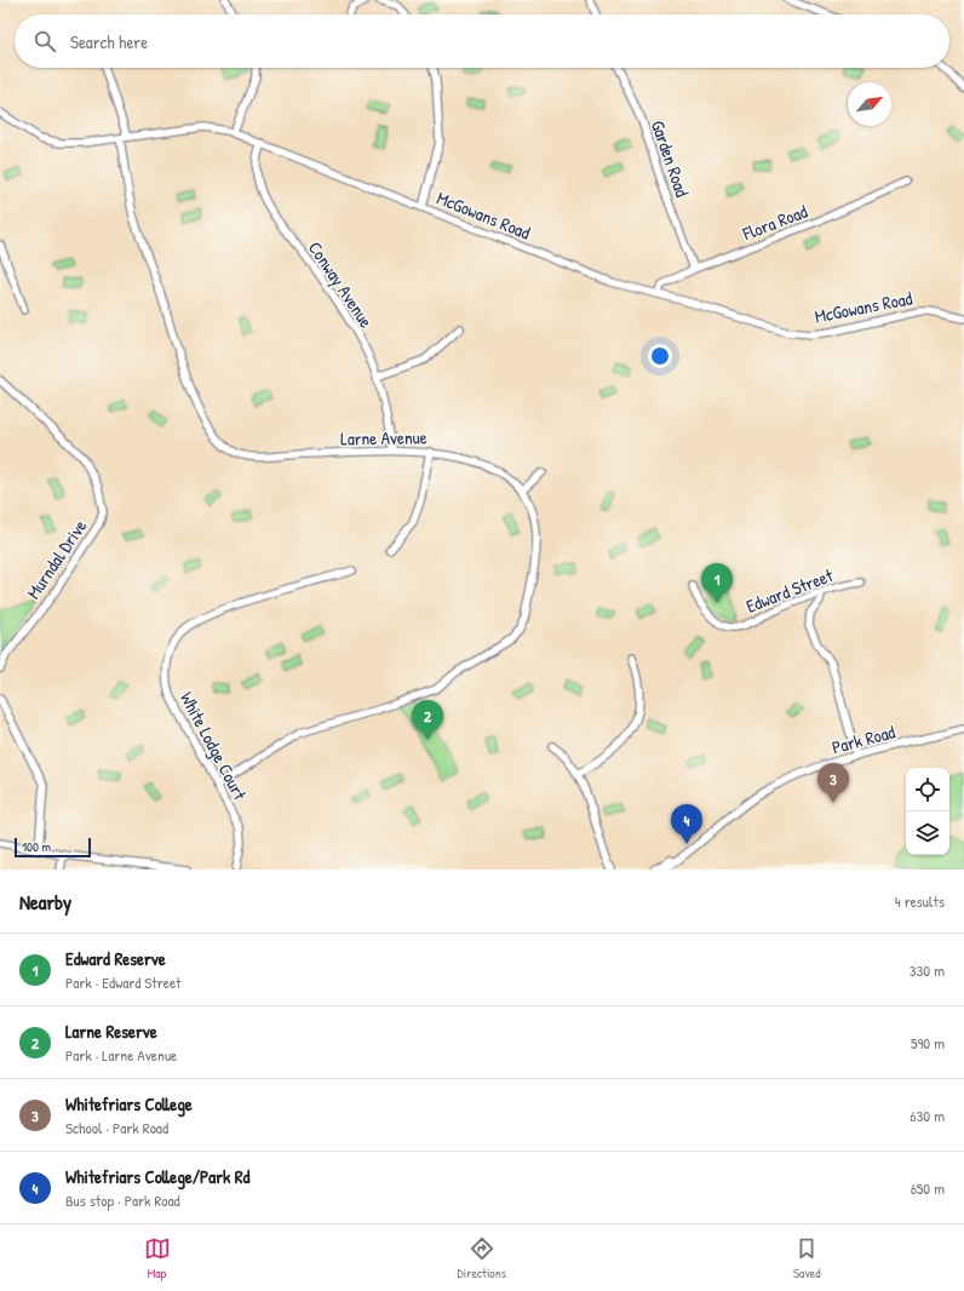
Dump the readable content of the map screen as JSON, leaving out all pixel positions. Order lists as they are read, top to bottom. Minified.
{"streets":{"street":["Garden Road","McGowans Road","Flora Road","Conway Avenue","Larne Avenue","Murndal Drive","Edward Street","Park Road","White Lodge Court"]},"crossings":[["Garden Road","Flora Road"],["McGowans Road","Flora Road"],["McGowans Road","Conway Avenue"],["McGowans Road","Larne Avenue"],["Conway Avenue","Larne Avenue"],["Larne Avenue","White Lodge Court"]],"scale_bar":"100 m","north":"top right","page":{"search":"Search here","pins":["1","2","3","4"],"scale":"100 m","heading":["Nearby","4 results"],"list":[{"mark":"1","name":"Edward Reserve","note":"Park · Edward Street","value":"330 m"},{"mark":"2","name":"Larne Reserve","note":"Park · Larne Avenue","value":"590 m"},{"mark":"3","name":"Whitefriars College","note":"School · Park Road","value":"630 m"},{"mark":"4","name":"Whitefriars College/Park Rd","note":"Bus stop · Park Road","value":"650 m"}],"nav":["Map","Directions","Saved"]}}
